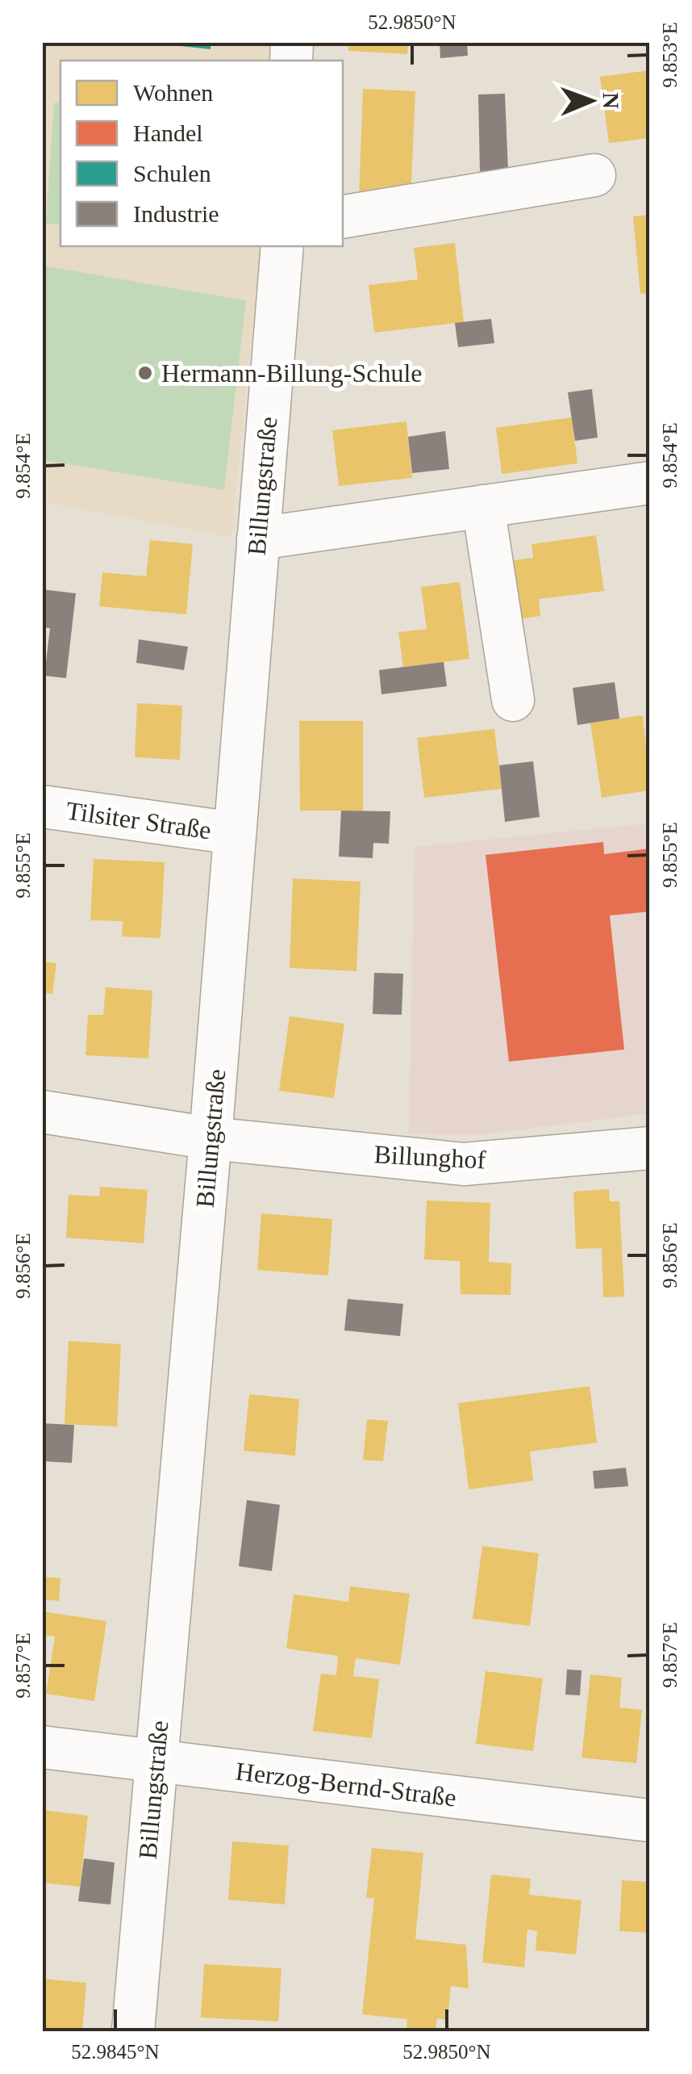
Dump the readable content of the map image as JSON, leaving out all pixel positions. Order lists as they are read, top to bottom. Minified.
{"streets":{"street":["Billungstraße","Tilsiter Straße","Billunghof","Herzog-Bernd-Straße"]},"crossings":[["Billungstraße","Tilsiter Straße"],["Billungstraße","Billunghof"],["Billungstraße","Herzog-Bernd-Straße"]],"places":["Hermann-Billung-Schule"],"legend":["Wohnen","Handel","Schulen","Industrie"],"north":"right","coordinates":["52.9850°N","9.853°E","9.854°E","9.855°E","9.856°E","9.857°E","52.9845°N"]}
